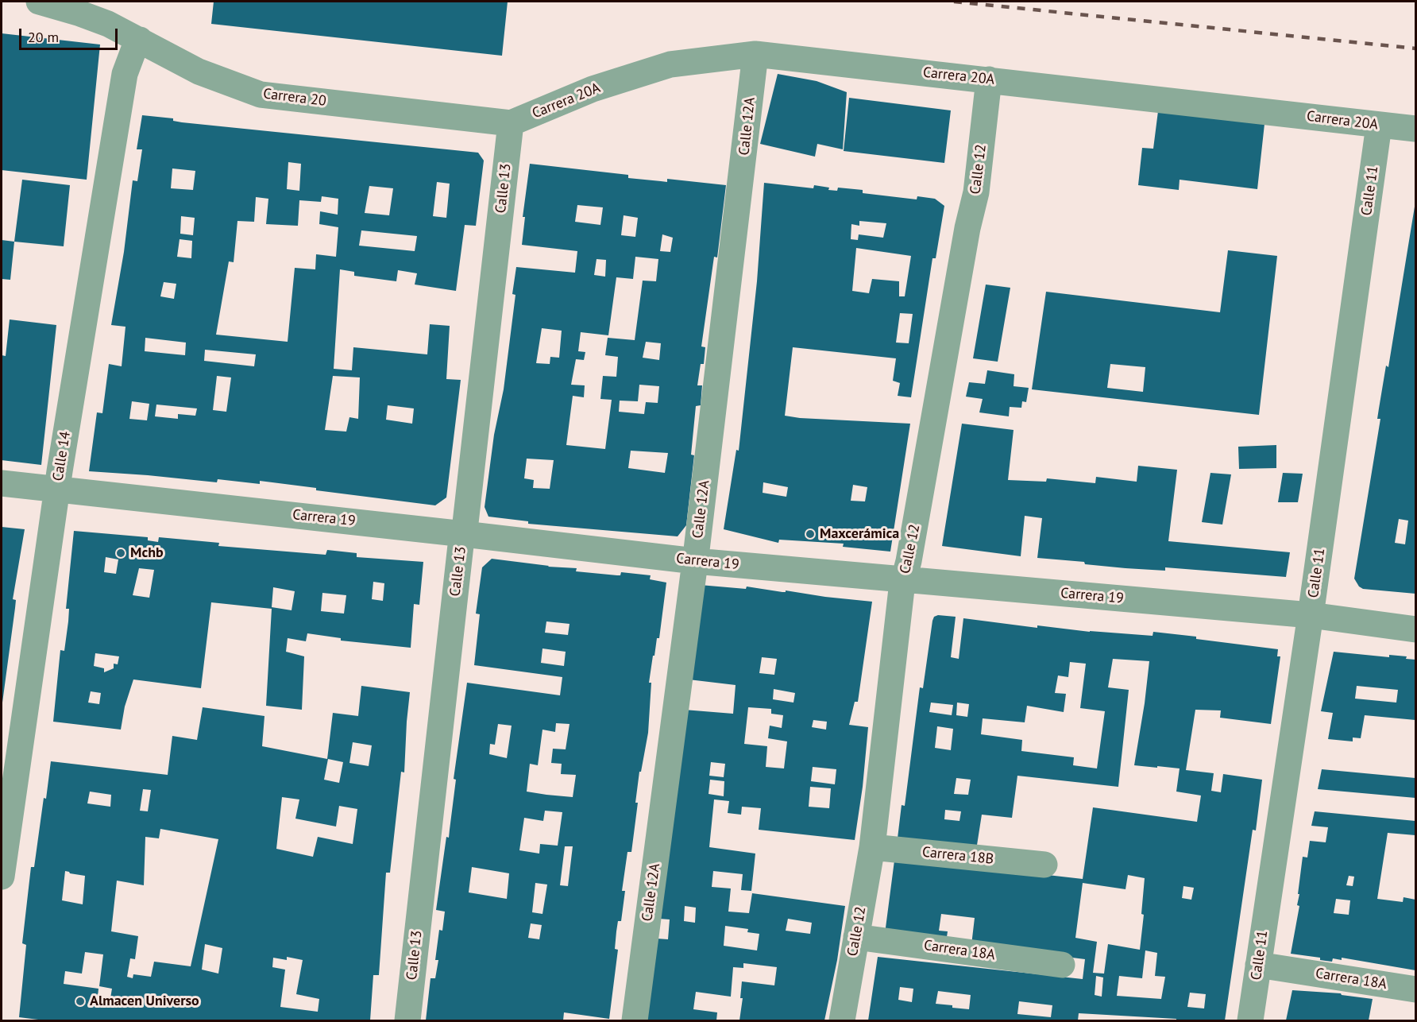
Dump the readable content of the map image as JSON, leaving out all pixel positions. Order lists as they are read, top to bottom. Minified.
{"streets":{"street":["Carrera 20A","Carrera 20","Calle 12A","Calle 12","Calle 13","Calle 11","Calle 14","Carrera 19","Carrera 18B","Carrera 18A"]},"crossings":[["Carrera 20A","Carrera 20"],["Carrera 20A","Calle 12A"],["Carrera 20A","Calle 12"],["Carrera 20A","Calle 13"],["Carrera 20A","Calle 11"],["Carrera 20","Calle 13"],["Carrera 20","Calle 14"],["Calle 12A","Carrera 19"],["Calle 12","Carrera 19"],["Calle 12","Carrera 18B"],["Calle 12","Carrera 18A"],["Calle 13","Carrera 19"],["Calle 11","Carrera 19"],["Calle 11","Carrera 18A"],["Calle 14","Carrera 19"]],"places":["Maxcerámica","Mchb","Almacen Universo"],"scale_bar":"20 m"}
